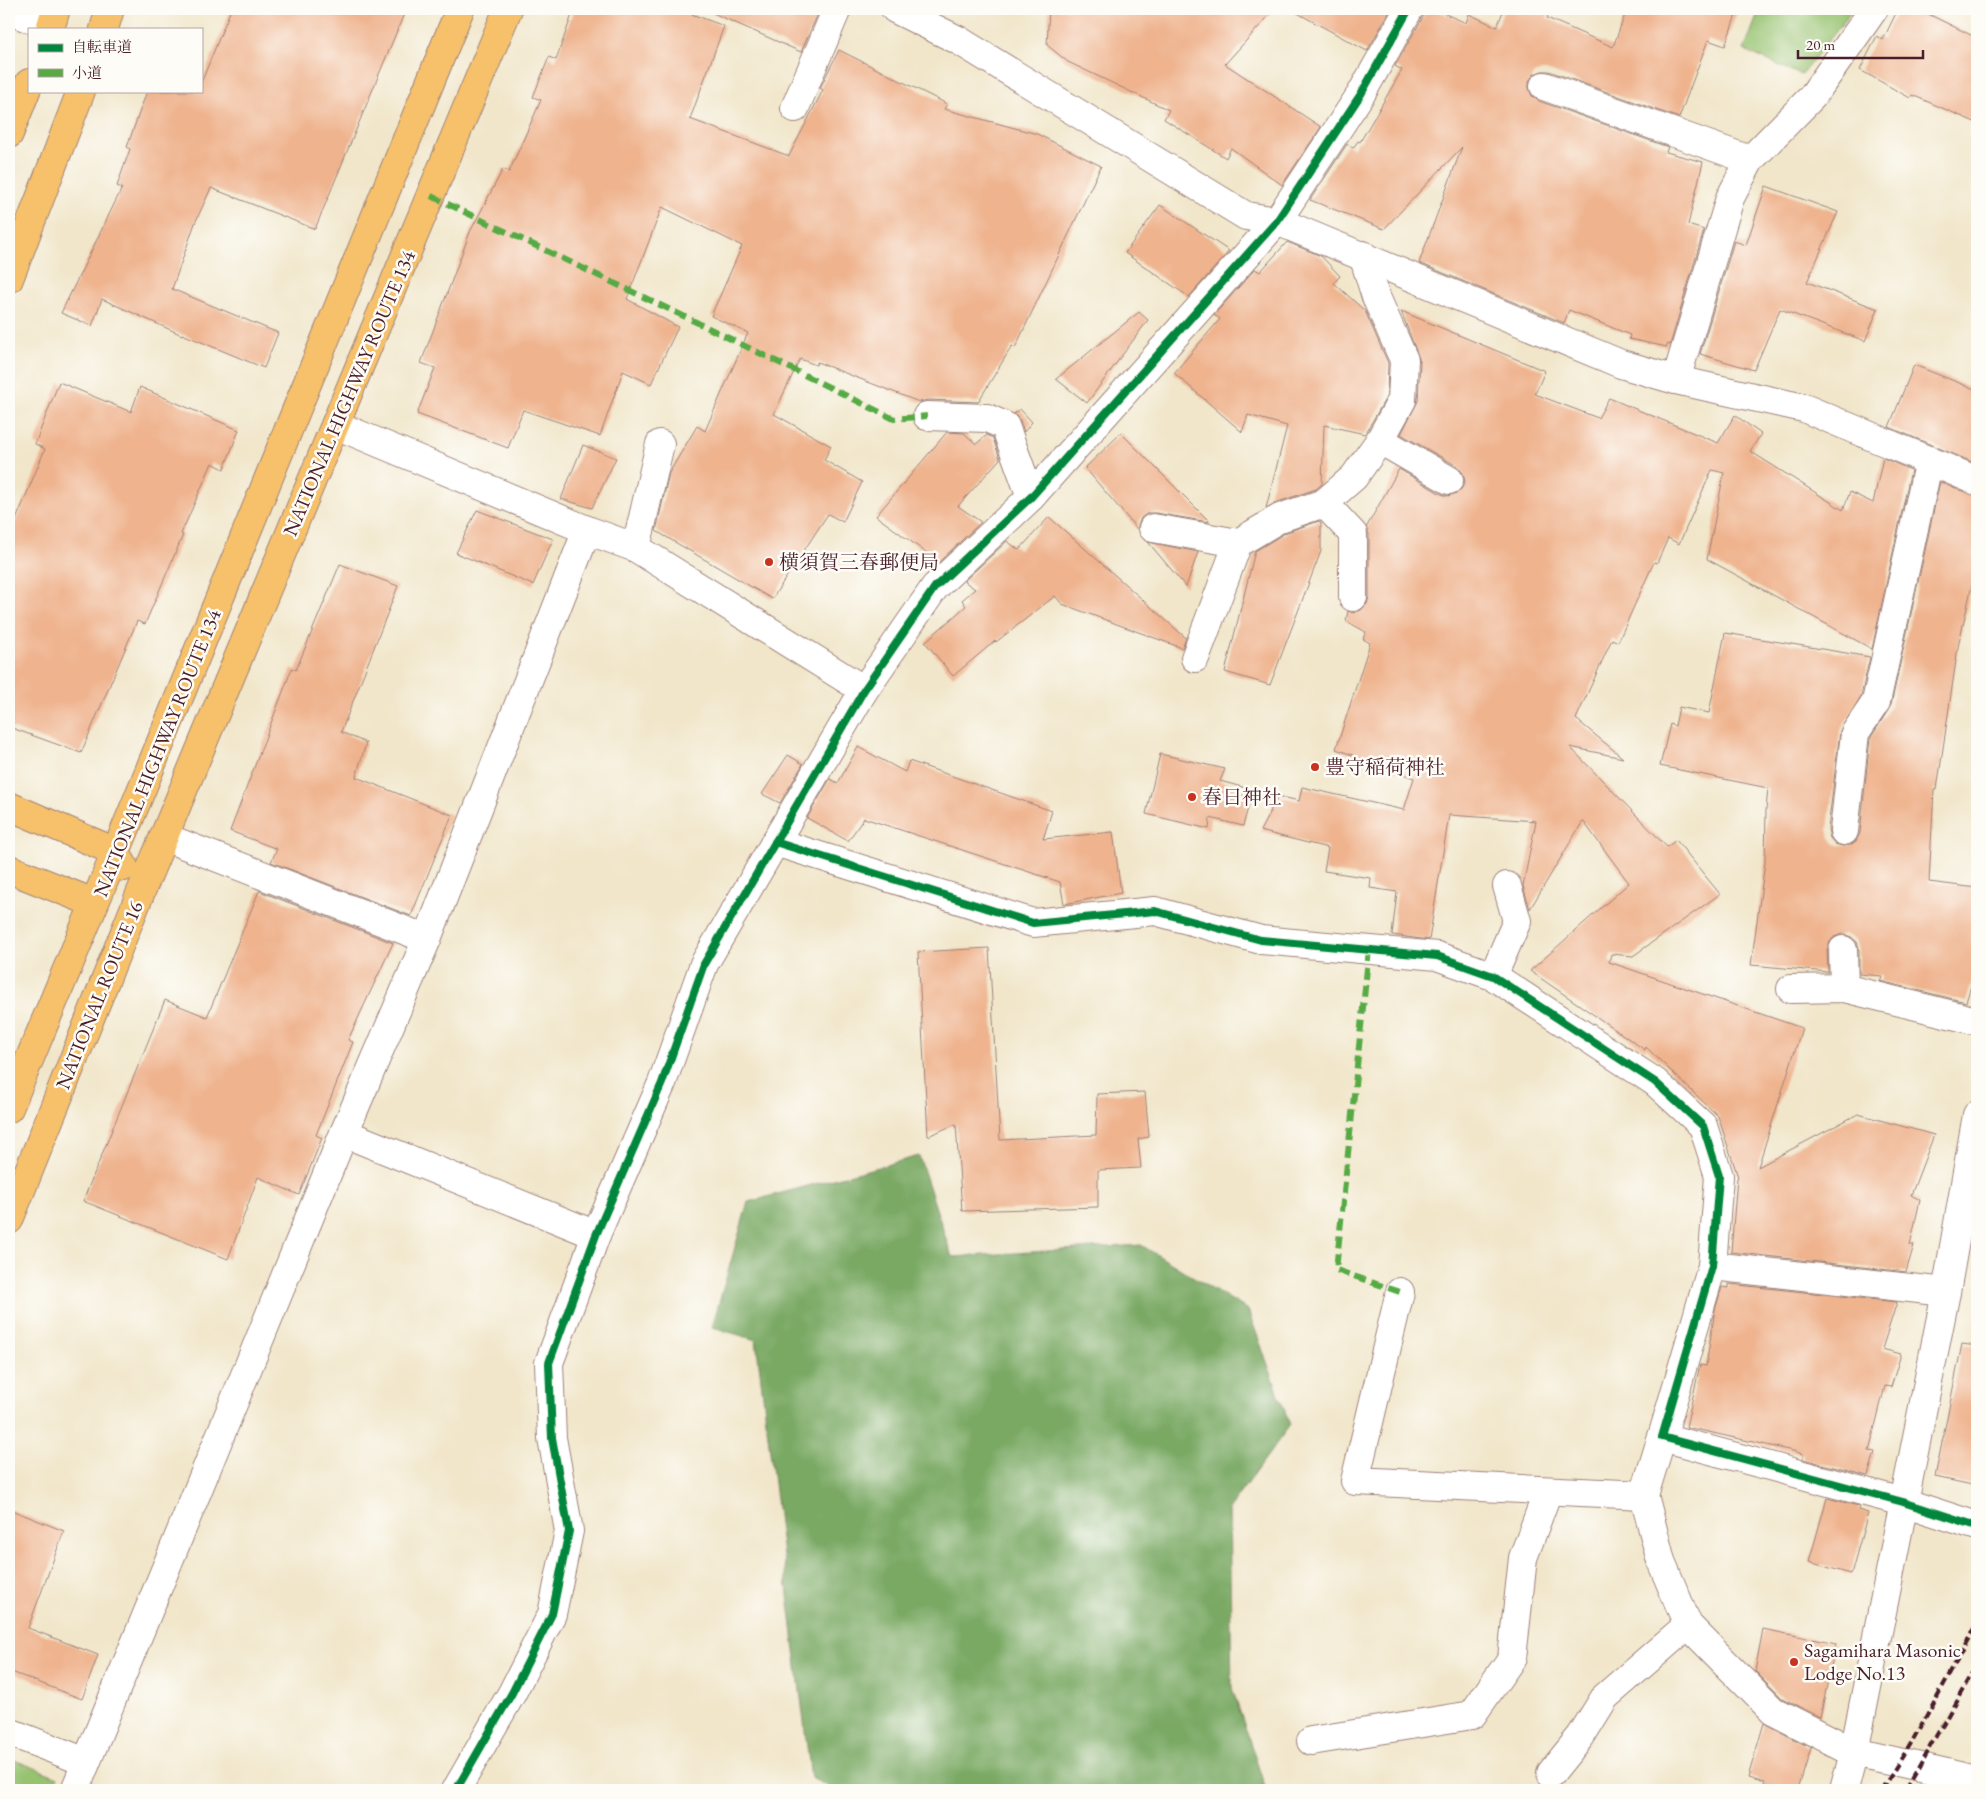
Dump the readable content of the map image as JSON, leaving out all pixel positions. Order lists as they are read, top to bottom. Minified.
{"streets":{"highway":["NATIONAL HIGHWAY ROUTE 134","NATIONAL ROUTE 16"]},"crossings":[["NATIONAL HIGHWAY ROUTE 134","NATIONAL ROUTE 16"]],"places":["横須賀三春郵便局","豊守稲荷神社","春日神社","Sagamihara Masonic Lodge No.13"],"legend":["自転車道","小道"],"scale_bar":"20 m"}
